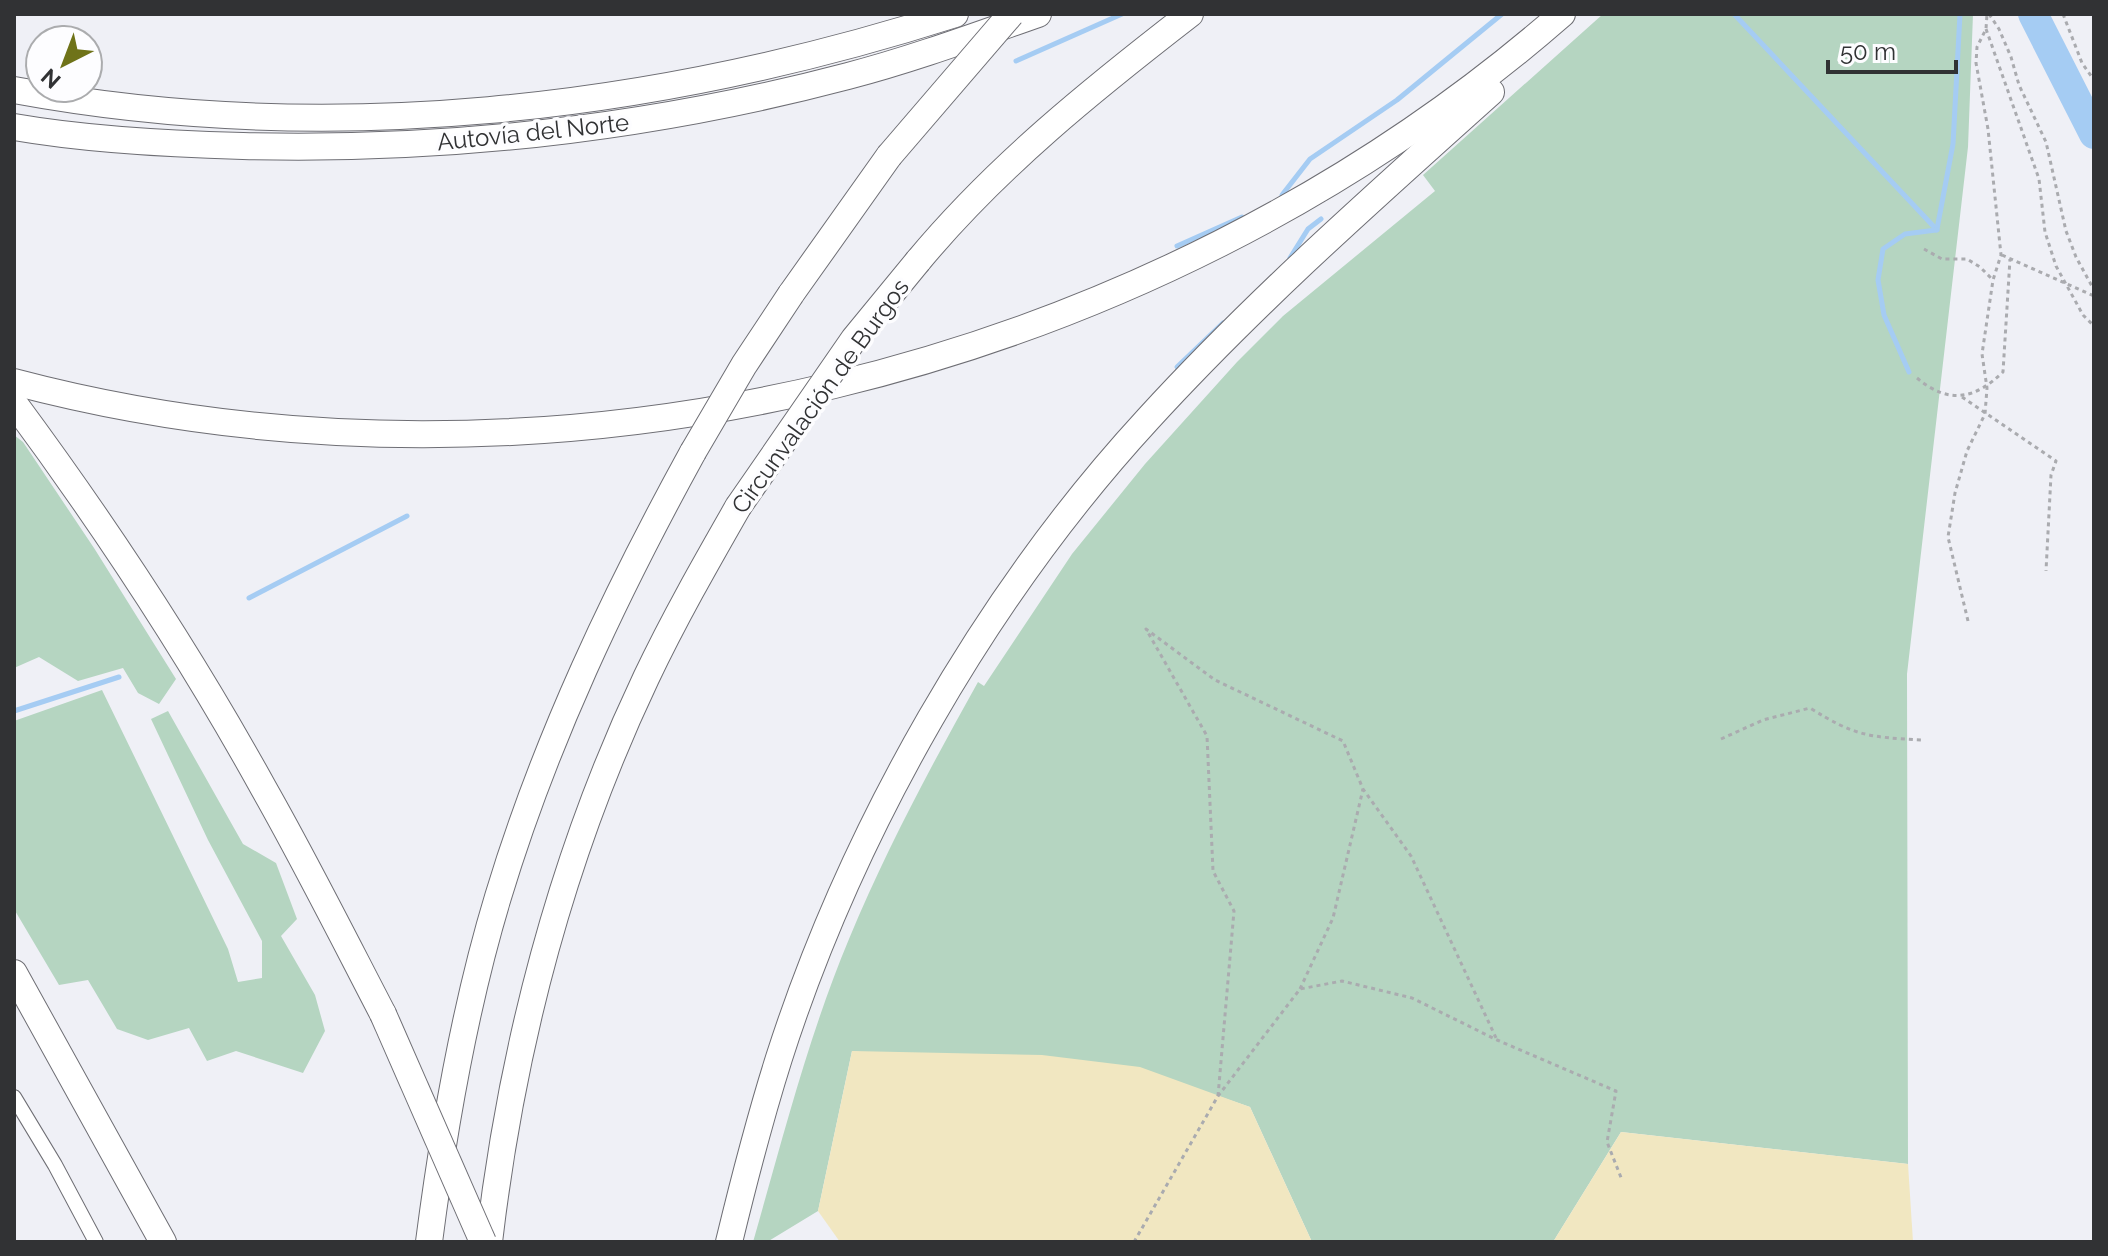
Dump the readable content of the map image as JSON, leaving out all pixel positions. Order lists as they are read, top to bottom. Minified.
{"streets":{"highway":["Autovía del Norte","Circunvalación de Burgos"]},"scale_bar":"50 m","north":"bottom left"}
